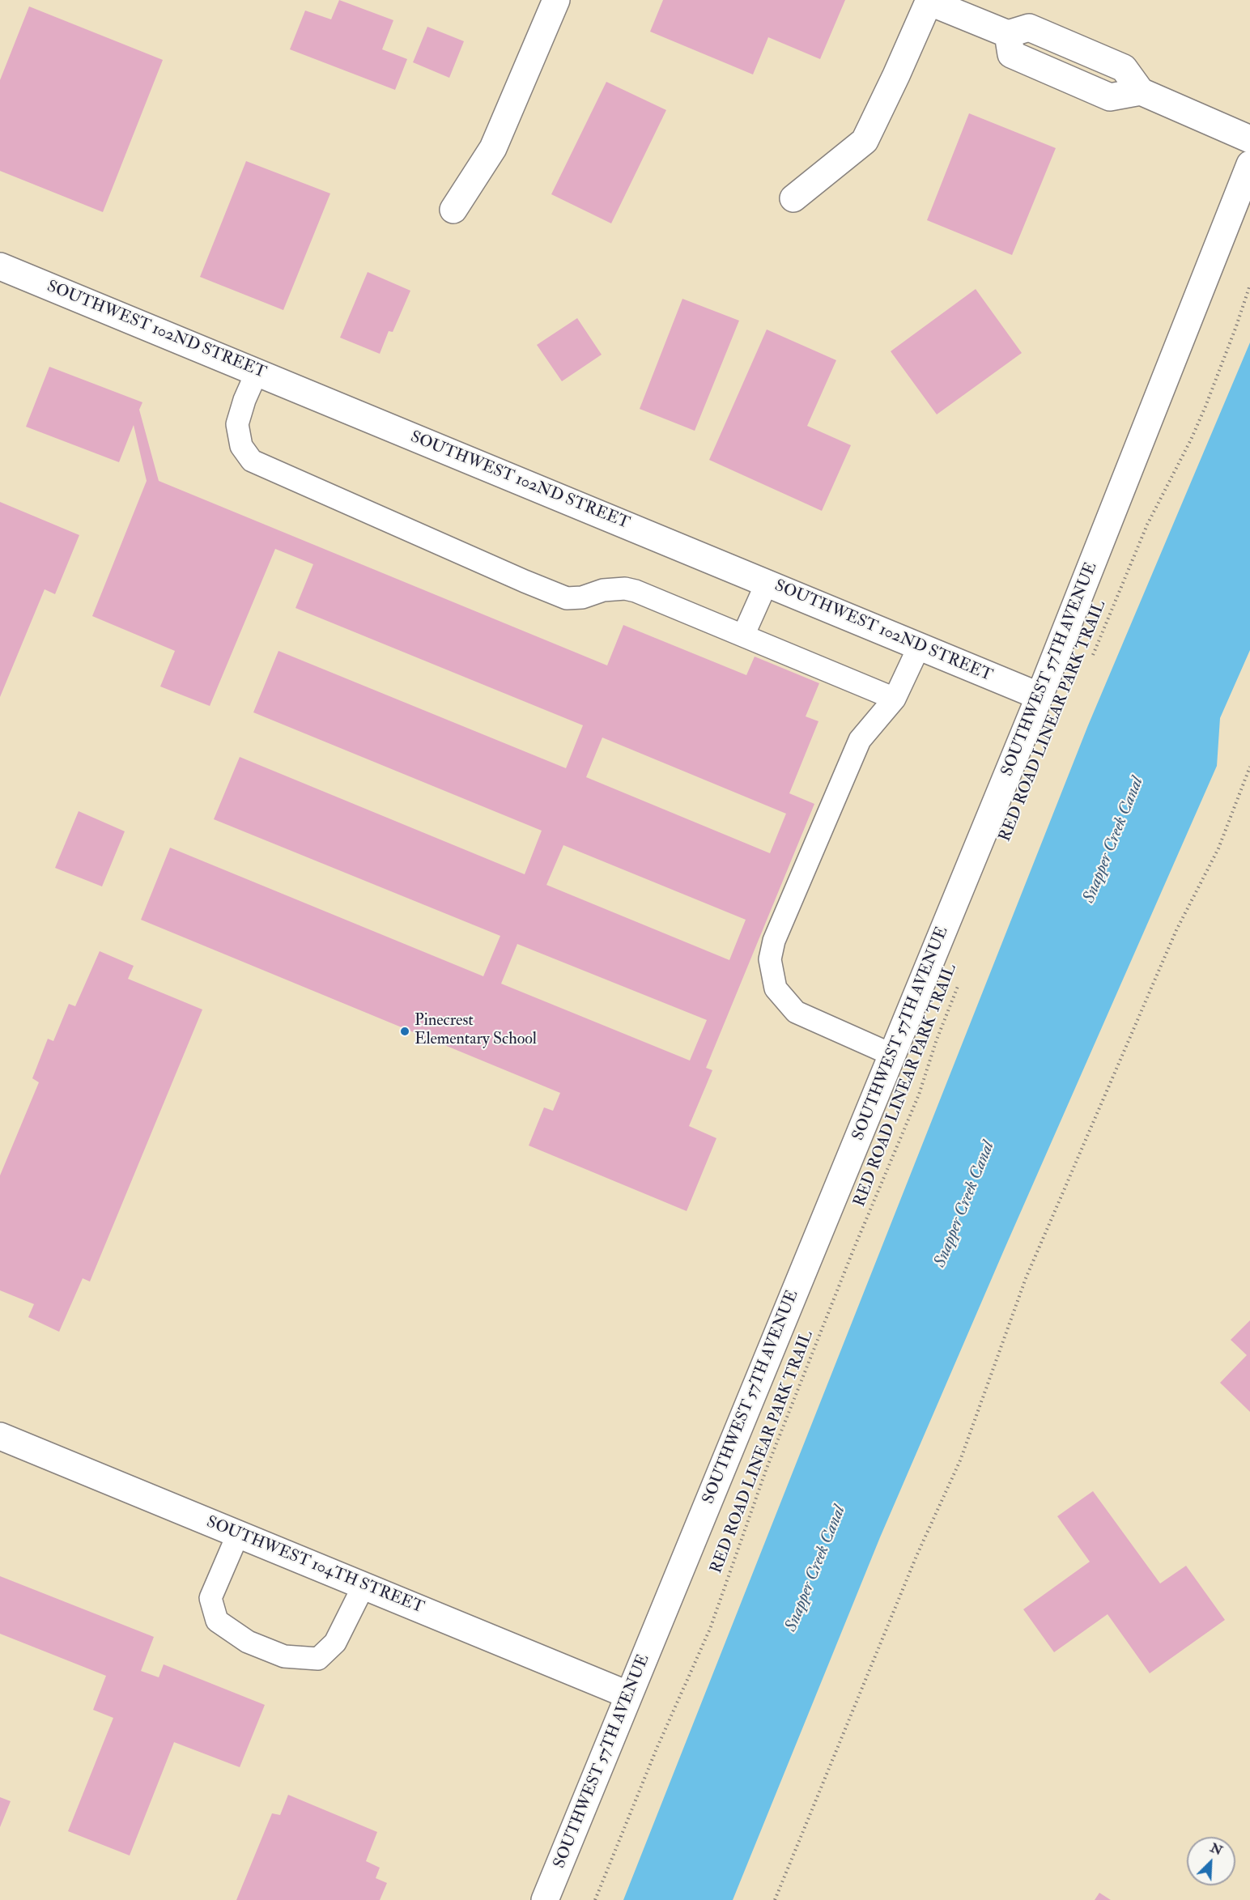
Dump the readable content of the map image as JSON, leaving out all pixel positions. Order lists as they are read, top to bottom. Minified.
{"streets":{"street":["SOUTHWEST 102ND STREET","SOUTHWEST 57TH AVENUE","SOUTHWEST 104TH STREET"],"path":["RED ROAD LINEAR PARK TRAIL"]},"crossings":[["SOUTHWEST 102ND STREET","SOUTHWEST 57TH AVENUE"],["SOUTHWEST 57TH AVENUE","SOUTHWEST 104TH STREET"]],"water":["Snapper Creek Canal"],"places":["Pinecrest Elementary School"],"north":"top right"}
